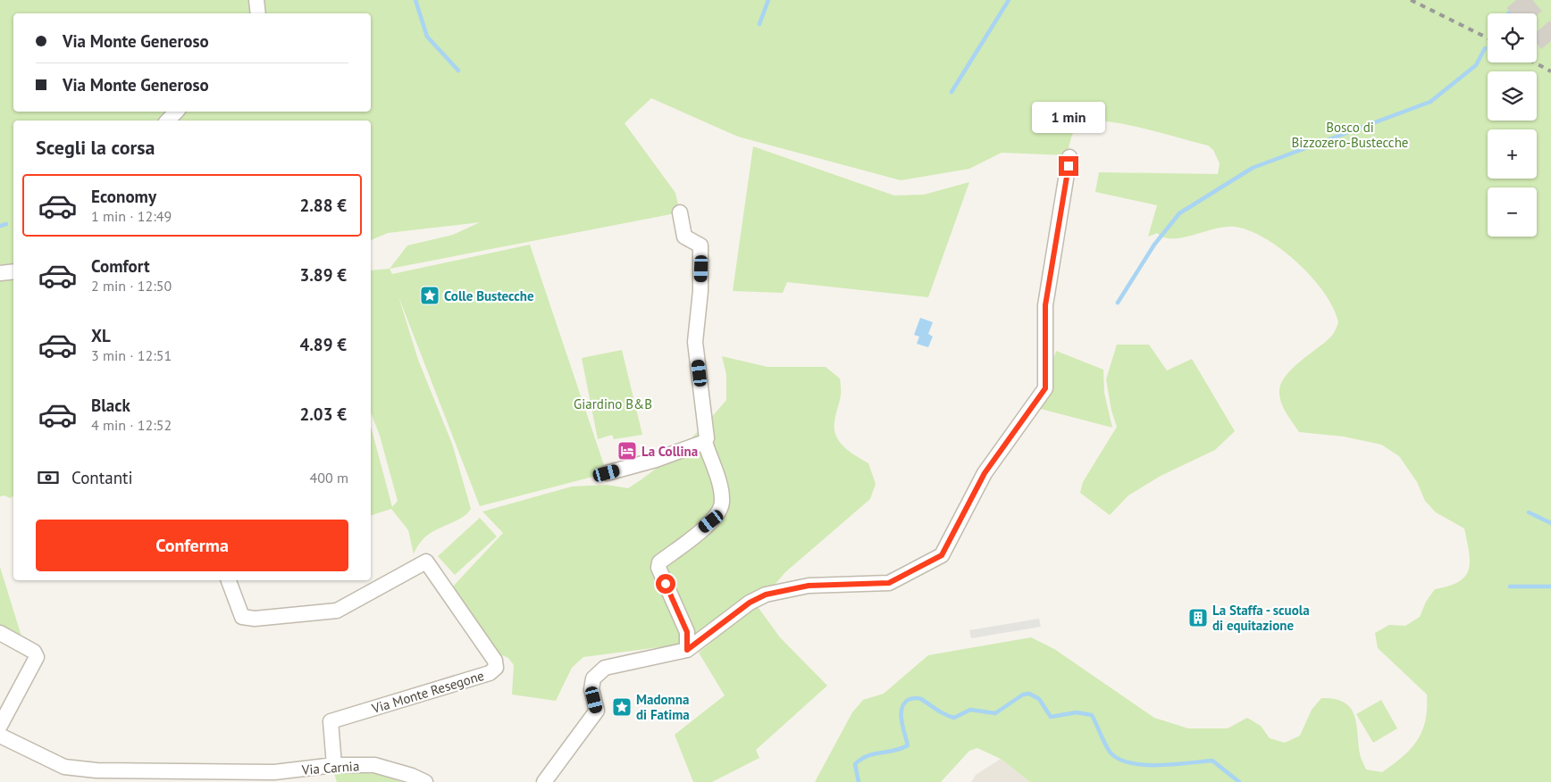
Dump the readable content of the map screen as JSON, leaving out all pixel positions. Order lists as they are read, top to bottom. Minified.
{"streets":{"street":["Via Monte Resegone","Via Carnia"]},"crossings":[["Via Monte Resegone","Via Carnia"]],"parks":["Bosco di Bizzozero-Bustecche","Giardino B&B"],"places":{"place":["Colle Bustecche","Madonna di Fatima"],"hotel":["La Collina"],"building":["La Staffa - scuola di equitazione"]},"page":{"map_buttons":["+","−"],"banner":["Via Monte Generoso","Via Monte Generoso"],"bubble":"1 min","heading":"Scegli la corsa","list":[{"name":"Economy","note":"1 min · 12:49","value":"2.88 €"},{"name":"Comfort","note":"2 min · 12:50","value":"3.89 €"},{"name":"XL","note":"3 min · 12:51","value":"4.89 €"},{"name":"Black","note":"4 min · 12:52","value":"2.03 €"}],"pay":["Contanti","400 m"],"buttons":"Conferma"}}
